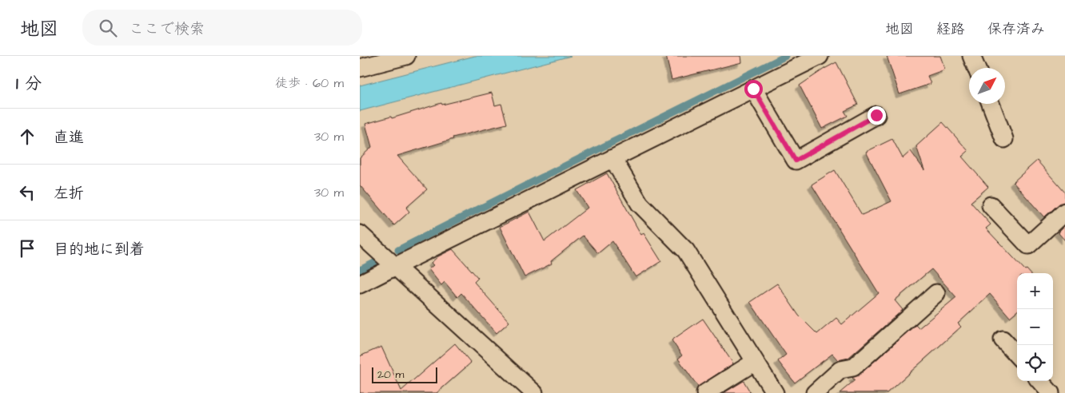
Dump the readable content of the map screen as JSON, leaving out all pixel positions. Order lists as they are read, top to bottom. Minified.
{"scale_bar":"20 m","north":"top right","page":{"header":"地図","search":"ここで検索","nav":["地図","経路","保存済み"],"heading":["1 分","徒歩 · 60 m"],"list":[["直進","30 m"],["左折","30 m"],"目的地に到着"],"map_buttons":["+","−"],"scale":"20 m"}}
